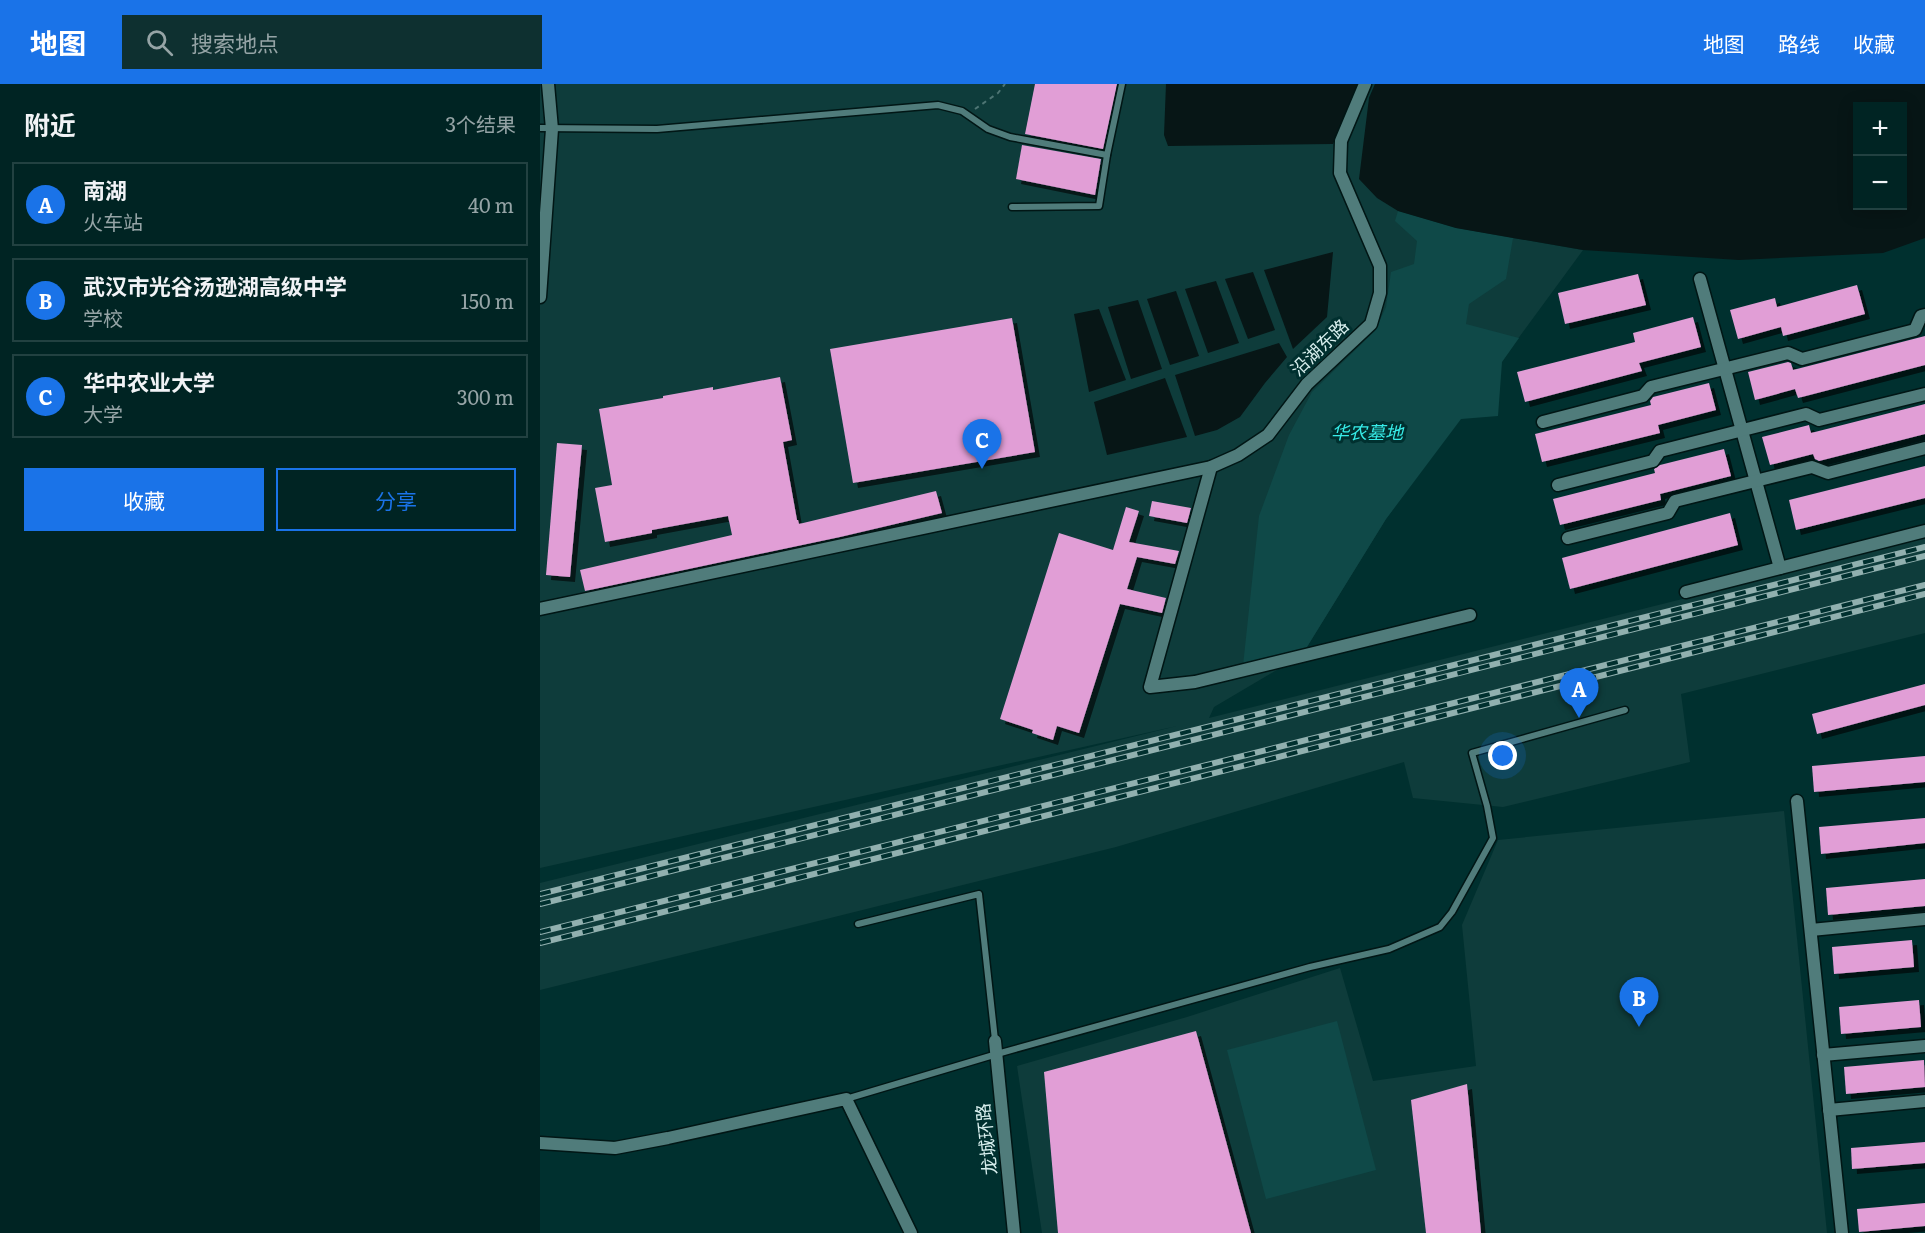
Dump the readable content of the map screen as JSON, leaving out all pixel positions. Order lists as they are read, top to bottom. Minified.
{"streets":{"street":["沿湖东路","龙城环路"]},"parks":["华农墓地"],"page":{"header":"地图","search":"搜索地点","nav":["地图","路线","收藏"],"heading":["附近","3个结果"],"map_buttons":["+","−"],"list":[{"mark":"A","name":"南湖","note":"火车站","value":"40 m"},{"mark":"B","name":"武汉市光谷汤逊湖高级中学","note":"学校","value":"150 m"},{"mark":"C","name":"华中农业大学","note":"大学","value":"300 m"}],"pins":["C","A","B"],"buttons":["收藏","分享"]}}
